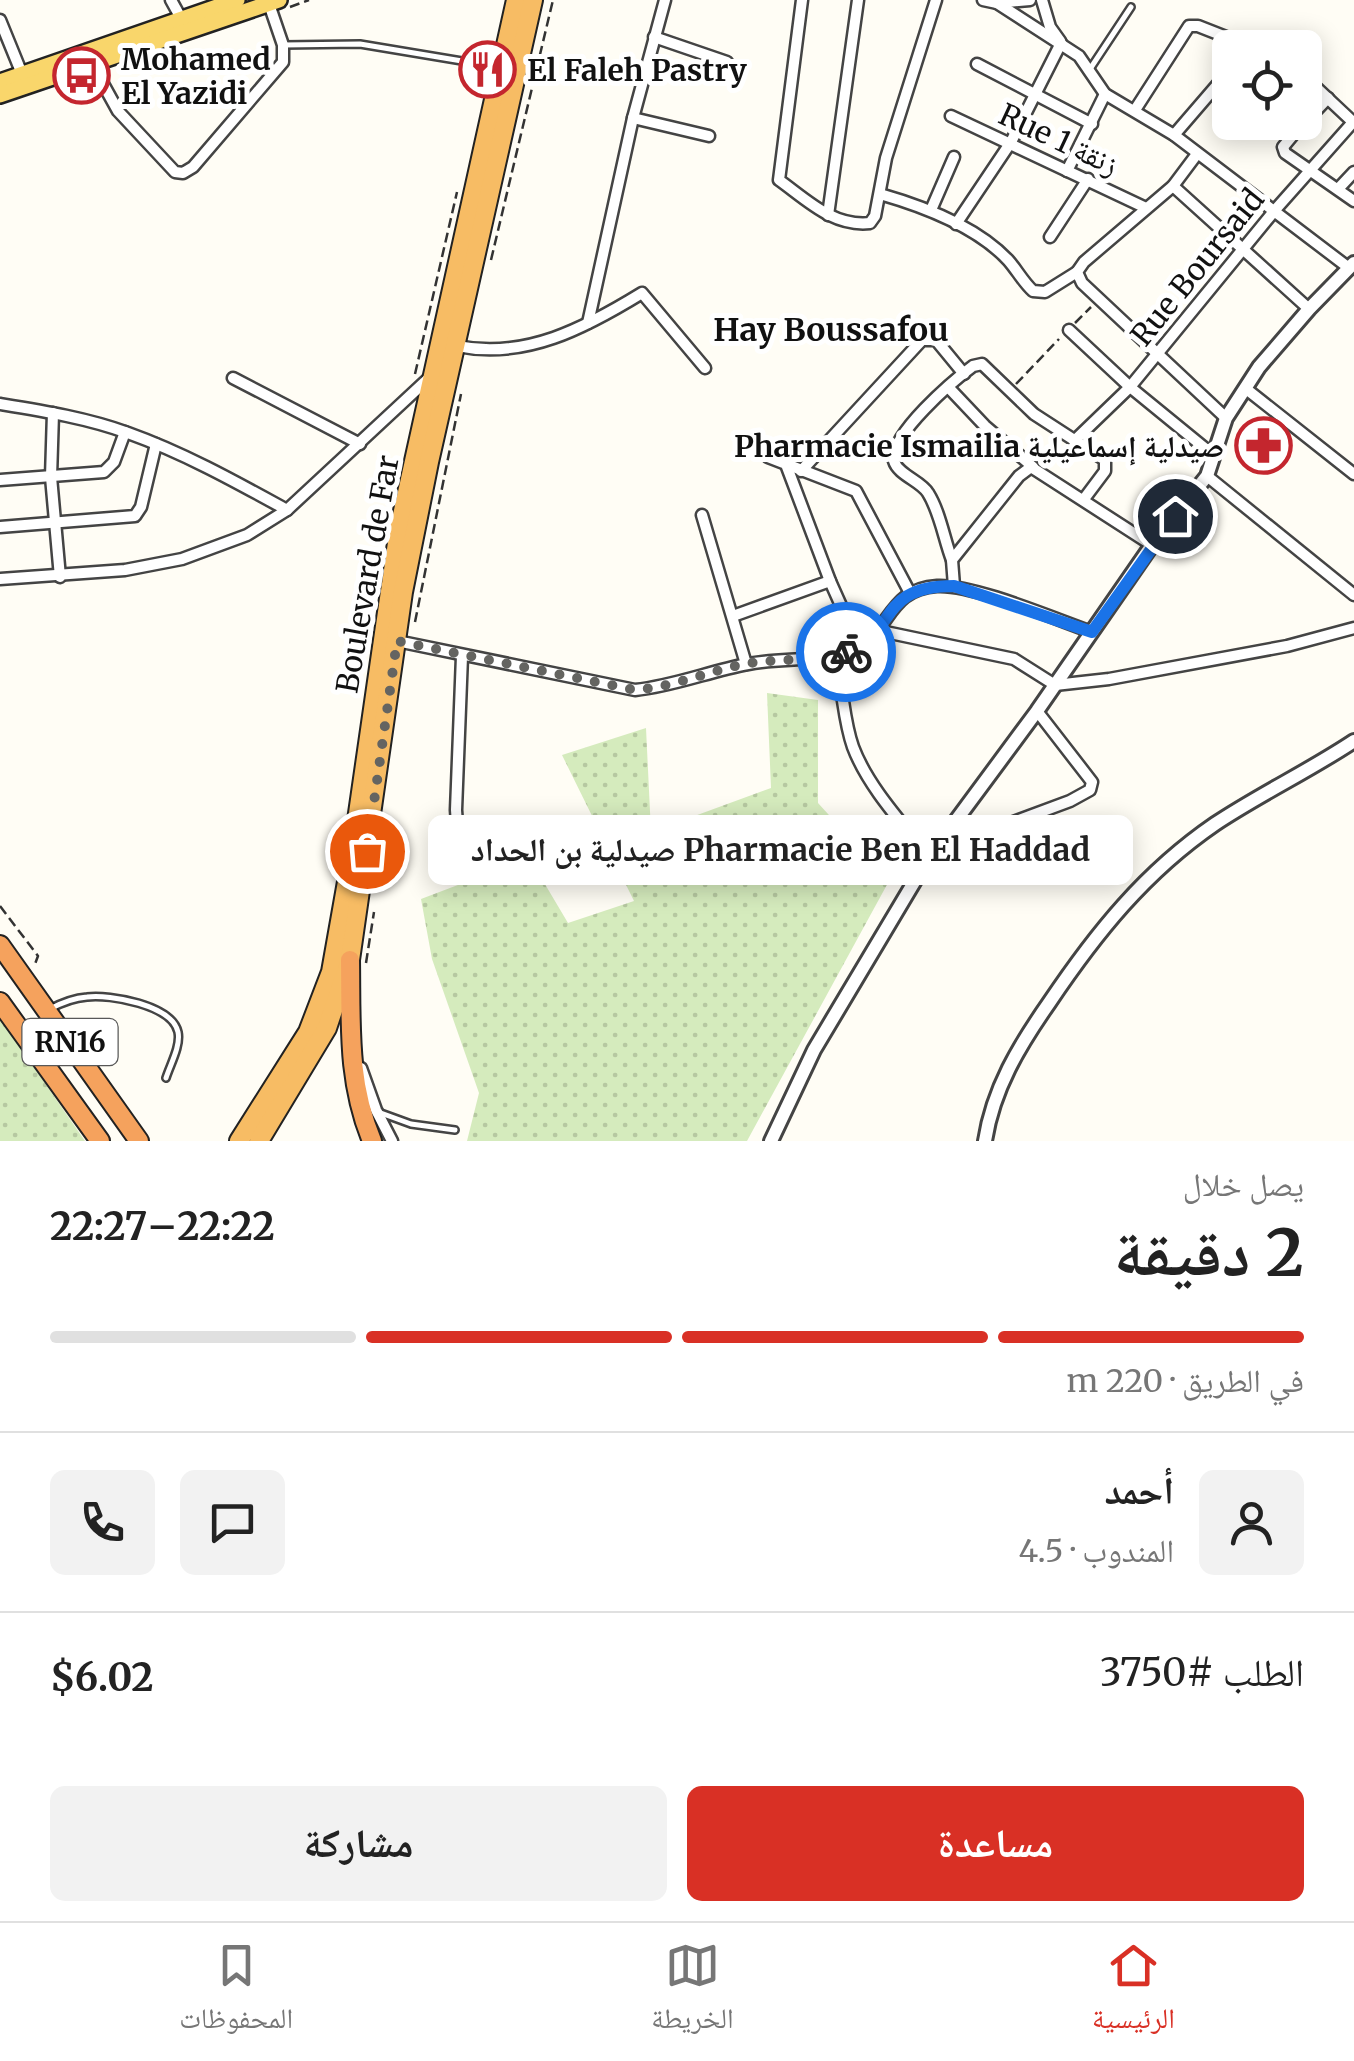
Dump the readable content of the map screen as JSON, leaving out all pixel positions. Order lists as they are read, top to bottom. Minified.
{"streets":{"highway":["Boulevard de Far","RN16"],"street":["Rue 1 زنقة","Rue Boursaid"]},"districts":["Hay Boussafou"],"places":{"restaurant":["El Faleh Pastry"],"bus stop":["Mohamed El Yazidi"],"pharmacy":["Pharmacie Ismailia صيدلية إسماعيلية"],"other":["Pharmacie Ben El Haddad صيدلية بن الحداد"]},"page":{"bubble":"Pharmacie Ben El Haddad صيدلية بن الحداد","heading":["2 دقيقة","يصل خلال","22:22–22:27"],"panel":["أحمد","المندوب · 4.5","الطلب #3750","$6.02"],"bar":"في الطريق · 220 m","buttons":["مساعدة","مشاركة"],"tabs":["الرئيسية","الخريطة","المحفوظات"]}}
